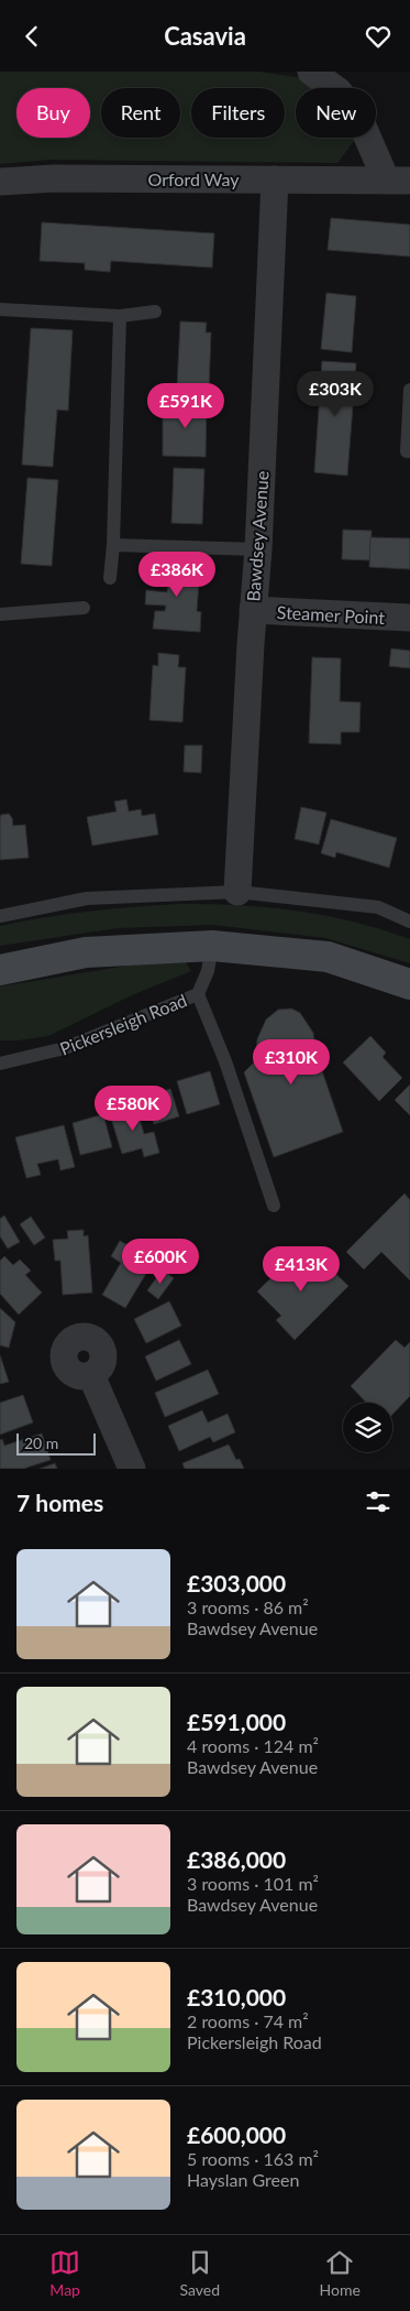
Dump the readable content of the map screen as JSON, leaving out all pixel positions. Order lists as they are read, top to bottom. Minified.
{"streets":{"street":["Orford Way","Bawdsey Avenue","Steamer Point"],"lane":["Pickersleigh Road"]},"crossings":[["Orford Way","Bawdsey Avenue"],["Bawdsey Avenue","Steamer Point"]],"scale_bar":"20 m","page":{"header":"Casavia","chip":["Buy","Rent","Filters","New"],"price":["£303K","£591K","£386K","£310K","£580K","£600K","£413K"],"scale":"20 m","heading":"7 homes","list":[{"name":"£303,000","note":"3 rooms · 86 m² · Bawdsey Avenue"},{"name":"£591,000","note":"4 rooms · 124 m² · Bawdsey Avenue"},{"name":"£386,000","note":"3 rooms · 101 m² · Bawdsey Avenue"},{"name":"£310,000","note":"2 rooms · 74 m² · Pickersleigh Road"},{"name":"£600,000","note":"5 rooms · 163 m² · Hayslan Green"}],"tabs":["Map","Saved","Home"]}}
